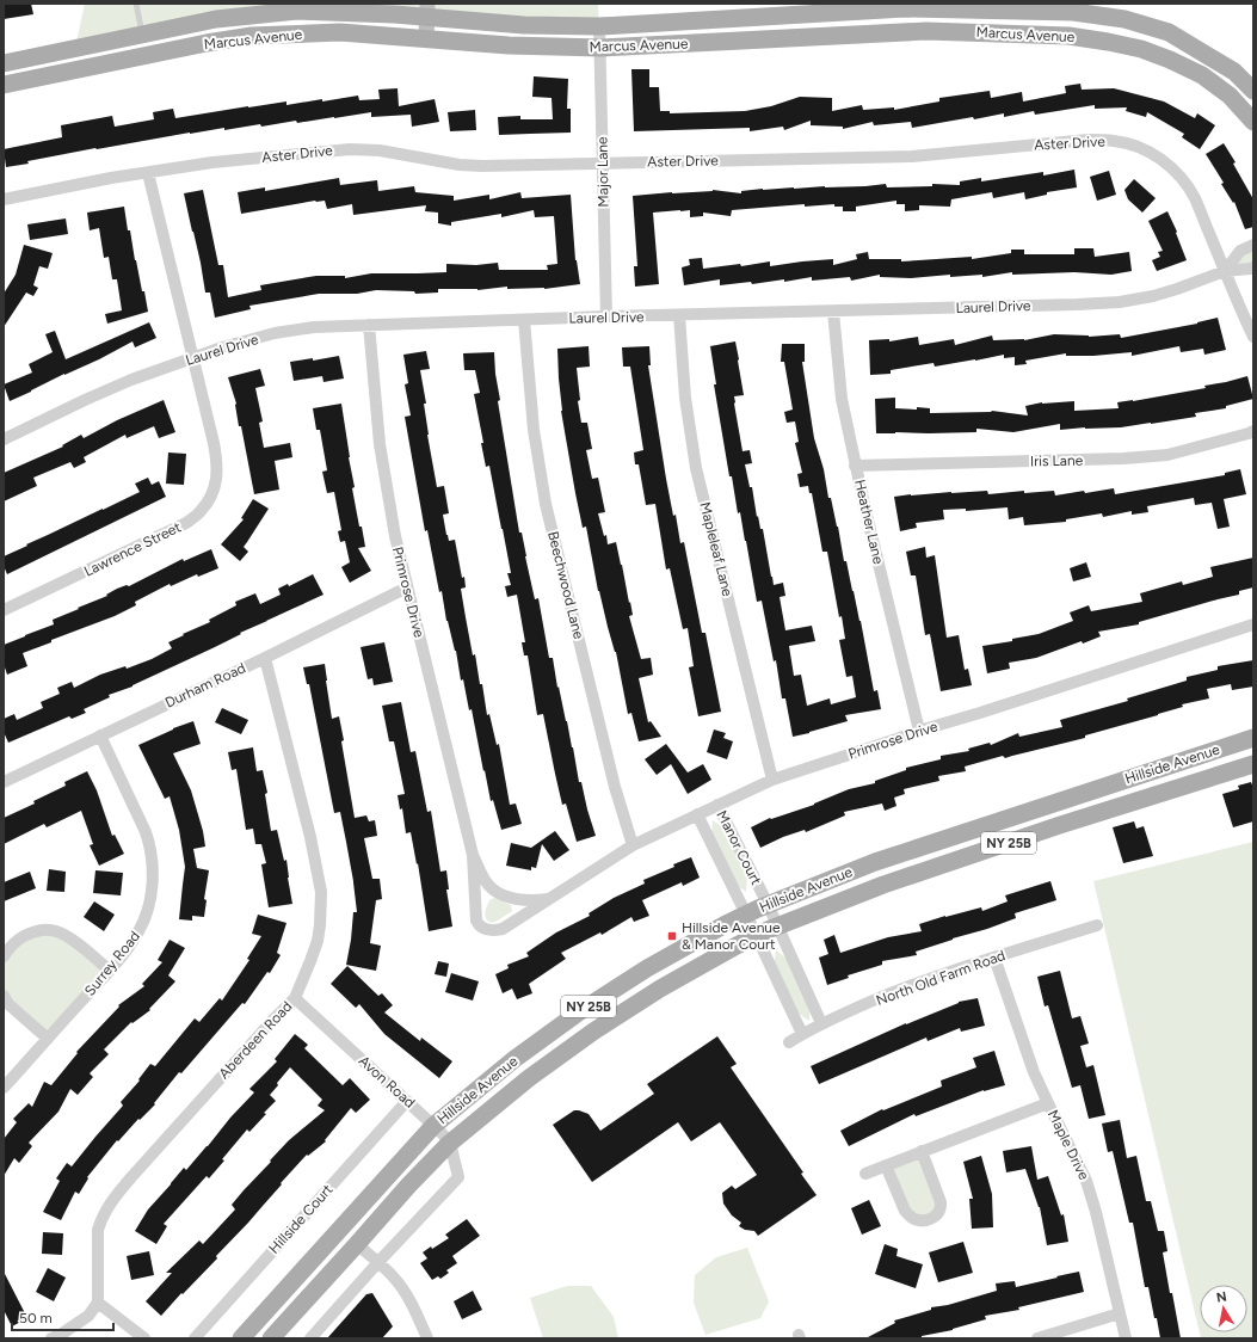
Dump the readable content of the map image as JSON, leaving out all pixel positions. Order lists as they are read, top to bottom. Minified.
{"streets":{"main road":["Marcus Avenue","Hillside Avenue","NY 25B"],"street":["Aster Drive","Major Lane","Laurel Drive","Iris Lane","Heather Lane","Lawrence Street","Mapleleaf Lane","Beechwood Lane","Primrose Drive","Durham Road","Manor Court","Surrey Road","North Old Farm Road","Aberdeen Road","Avon Road","Maple Drive","Hillside Court"]},"crossings":[["Marcus Avenue","Major Lane"],["Aster Drive","Major Lane"],["Aster Drive","Laurel Drive"],["Aster Drive","Lawrence Street"],["Major Lane","Laurel Drive"],["Laurel Drive","Heather Lane"],["Laurel Drive","Lawrence Street"],["Laurel Drive","Mapleleaf Lane"],["Laurel Drive","Beechwood Lane"],["Laurel Drive","Primrose Drive"],["Iris Lane","Heather Lane"],["Heather Lane","Primrose Drive"],["Mapleleaf Lane","Primrose Drive"],["Beechwood Lane","Primrose Drive"],["Primrose Drive","Durham Road"],["Primrose Drive","Manor Court"],["Durham Road","Surrey Road"],["Durham Road","Aberdeen Road"],["Hillside Avenue","Manor Court"],["Hillside Avenue","Avon Road"],["Manor Court","North Old Farm Road"],["North Old Farm Road","Maple Drive"],["Aberdeen Road","Avon Road"],["Avon Road","Hillside Court"]],"places":{"transit":["Hillside Avenue & Manor Court"]},"scale_bar":"50 m","north":"top"}
